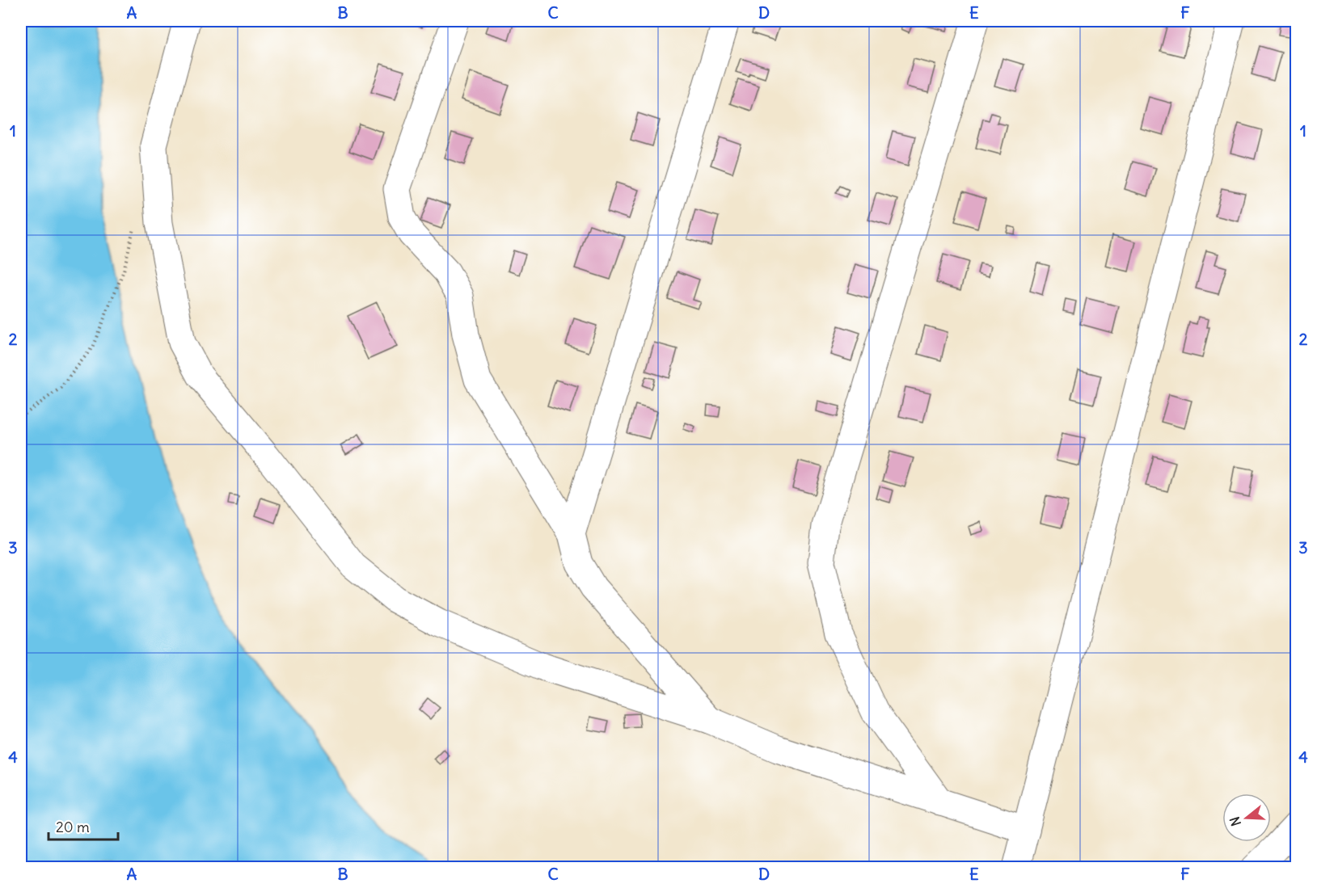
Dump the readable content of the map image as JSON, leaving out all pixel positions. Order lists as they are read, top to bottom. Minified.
{"scale_bar":"20 m","north":"left","grid":{"columns":["A","B","C","D","E","F"],"rows":["1","2","3","4"]}}
